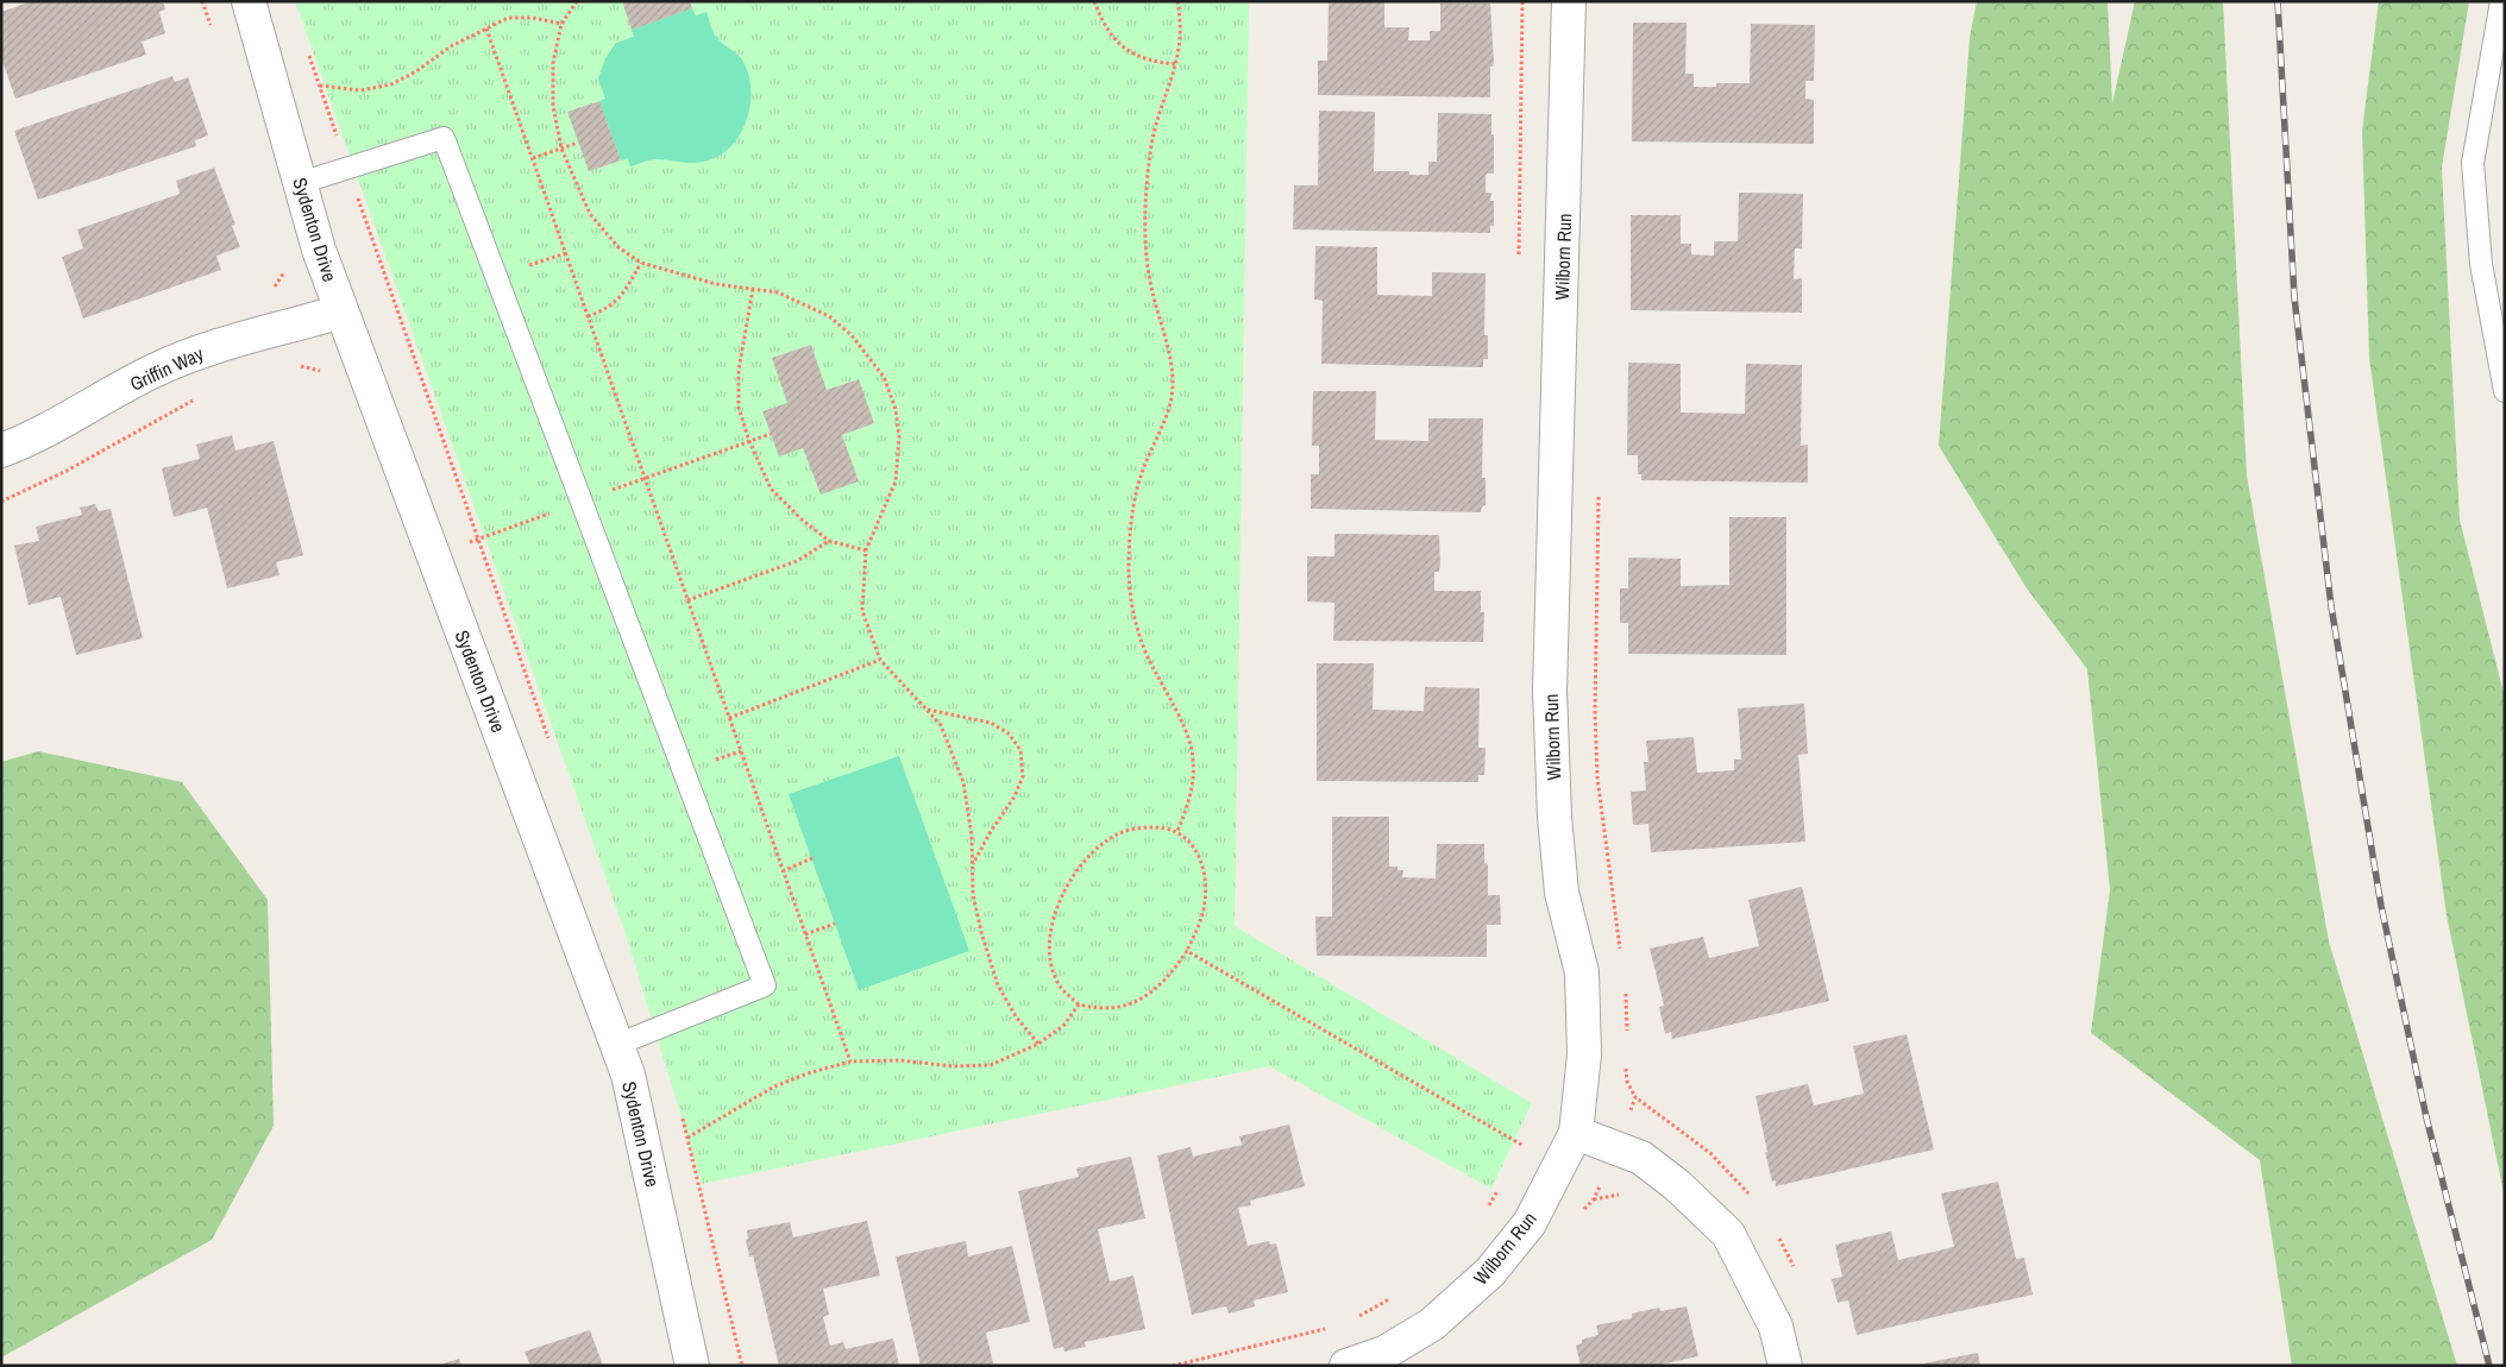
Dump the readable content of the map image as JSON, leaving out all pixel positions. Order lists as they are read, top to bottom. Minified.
{"streets":{"street":["Sydenton Drive","Wilborn Run","Griffin Way"]},"crossings":[["Sydenton Drive","Griffin Way"]]}
